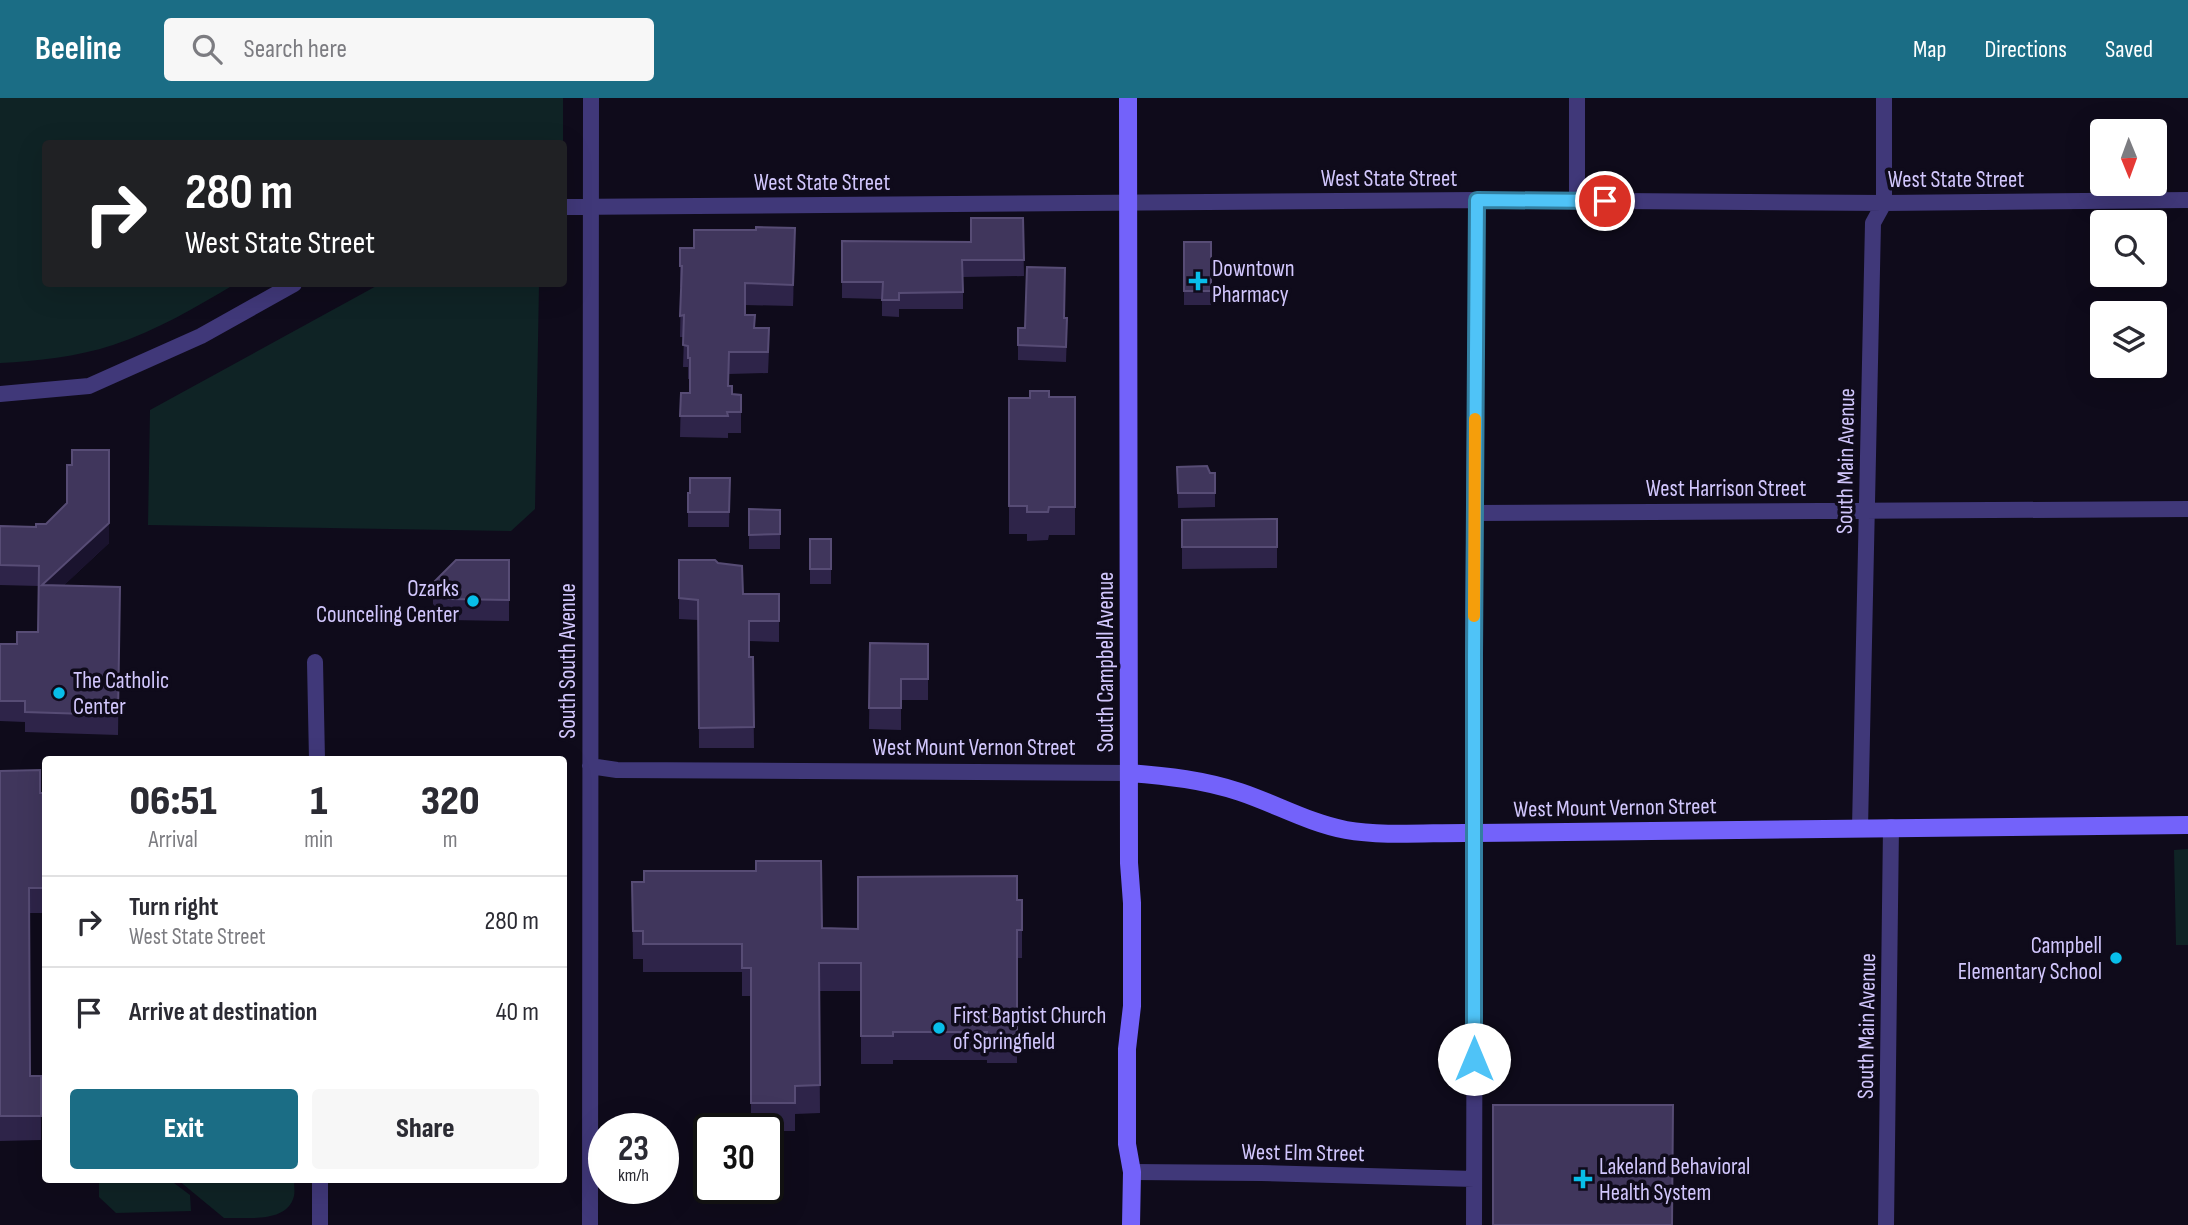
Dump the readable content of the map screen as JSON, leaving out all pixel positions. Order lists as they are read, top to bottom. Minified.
{"streets":{"main road":["South Campbell Avenue","West Mount Vernon Street"],"street":["West State Street","South Main Avenue","West Harrison Street","South South Avenue","West Elm Street"]},"crossings":[["West State Street","South Main Avenue"],["West State Street","South South Avenue"],["West State Street","South Campbell Avenue"],["South Main Avenue","West Harrison Street"],["South Main Avenue","West Mount Vernon Street"],["South South Avenue","West Mount Vernon Street"],["South Campbell Avenue","West Mount Vernon Street"],["South Campbell Avenue","West Elm Street"]],"places":{"health":["Downtown Pharmacy","Lakeland Behavioral Health System"],"other":["Ozarks Counceling Center","The Catholic Center","Campbell Elementary School","First Baptist Church of Springfield"]},"north":"bottom","page":{"header":"Beeline","search":"Search here","nav":["Map","Directions","Saved"],"turn":["280 m","West State Street"],"eta":["06:51","Arrival","1","min","320","m"],"list":[{"name":"Turn right","note":"West State Street","value":"280 m"},{"name":"Arrive at destination","value":"40 m"}],"buttons":["Exit","Share"],"speed":"23 km/h","limit":"30"}}
